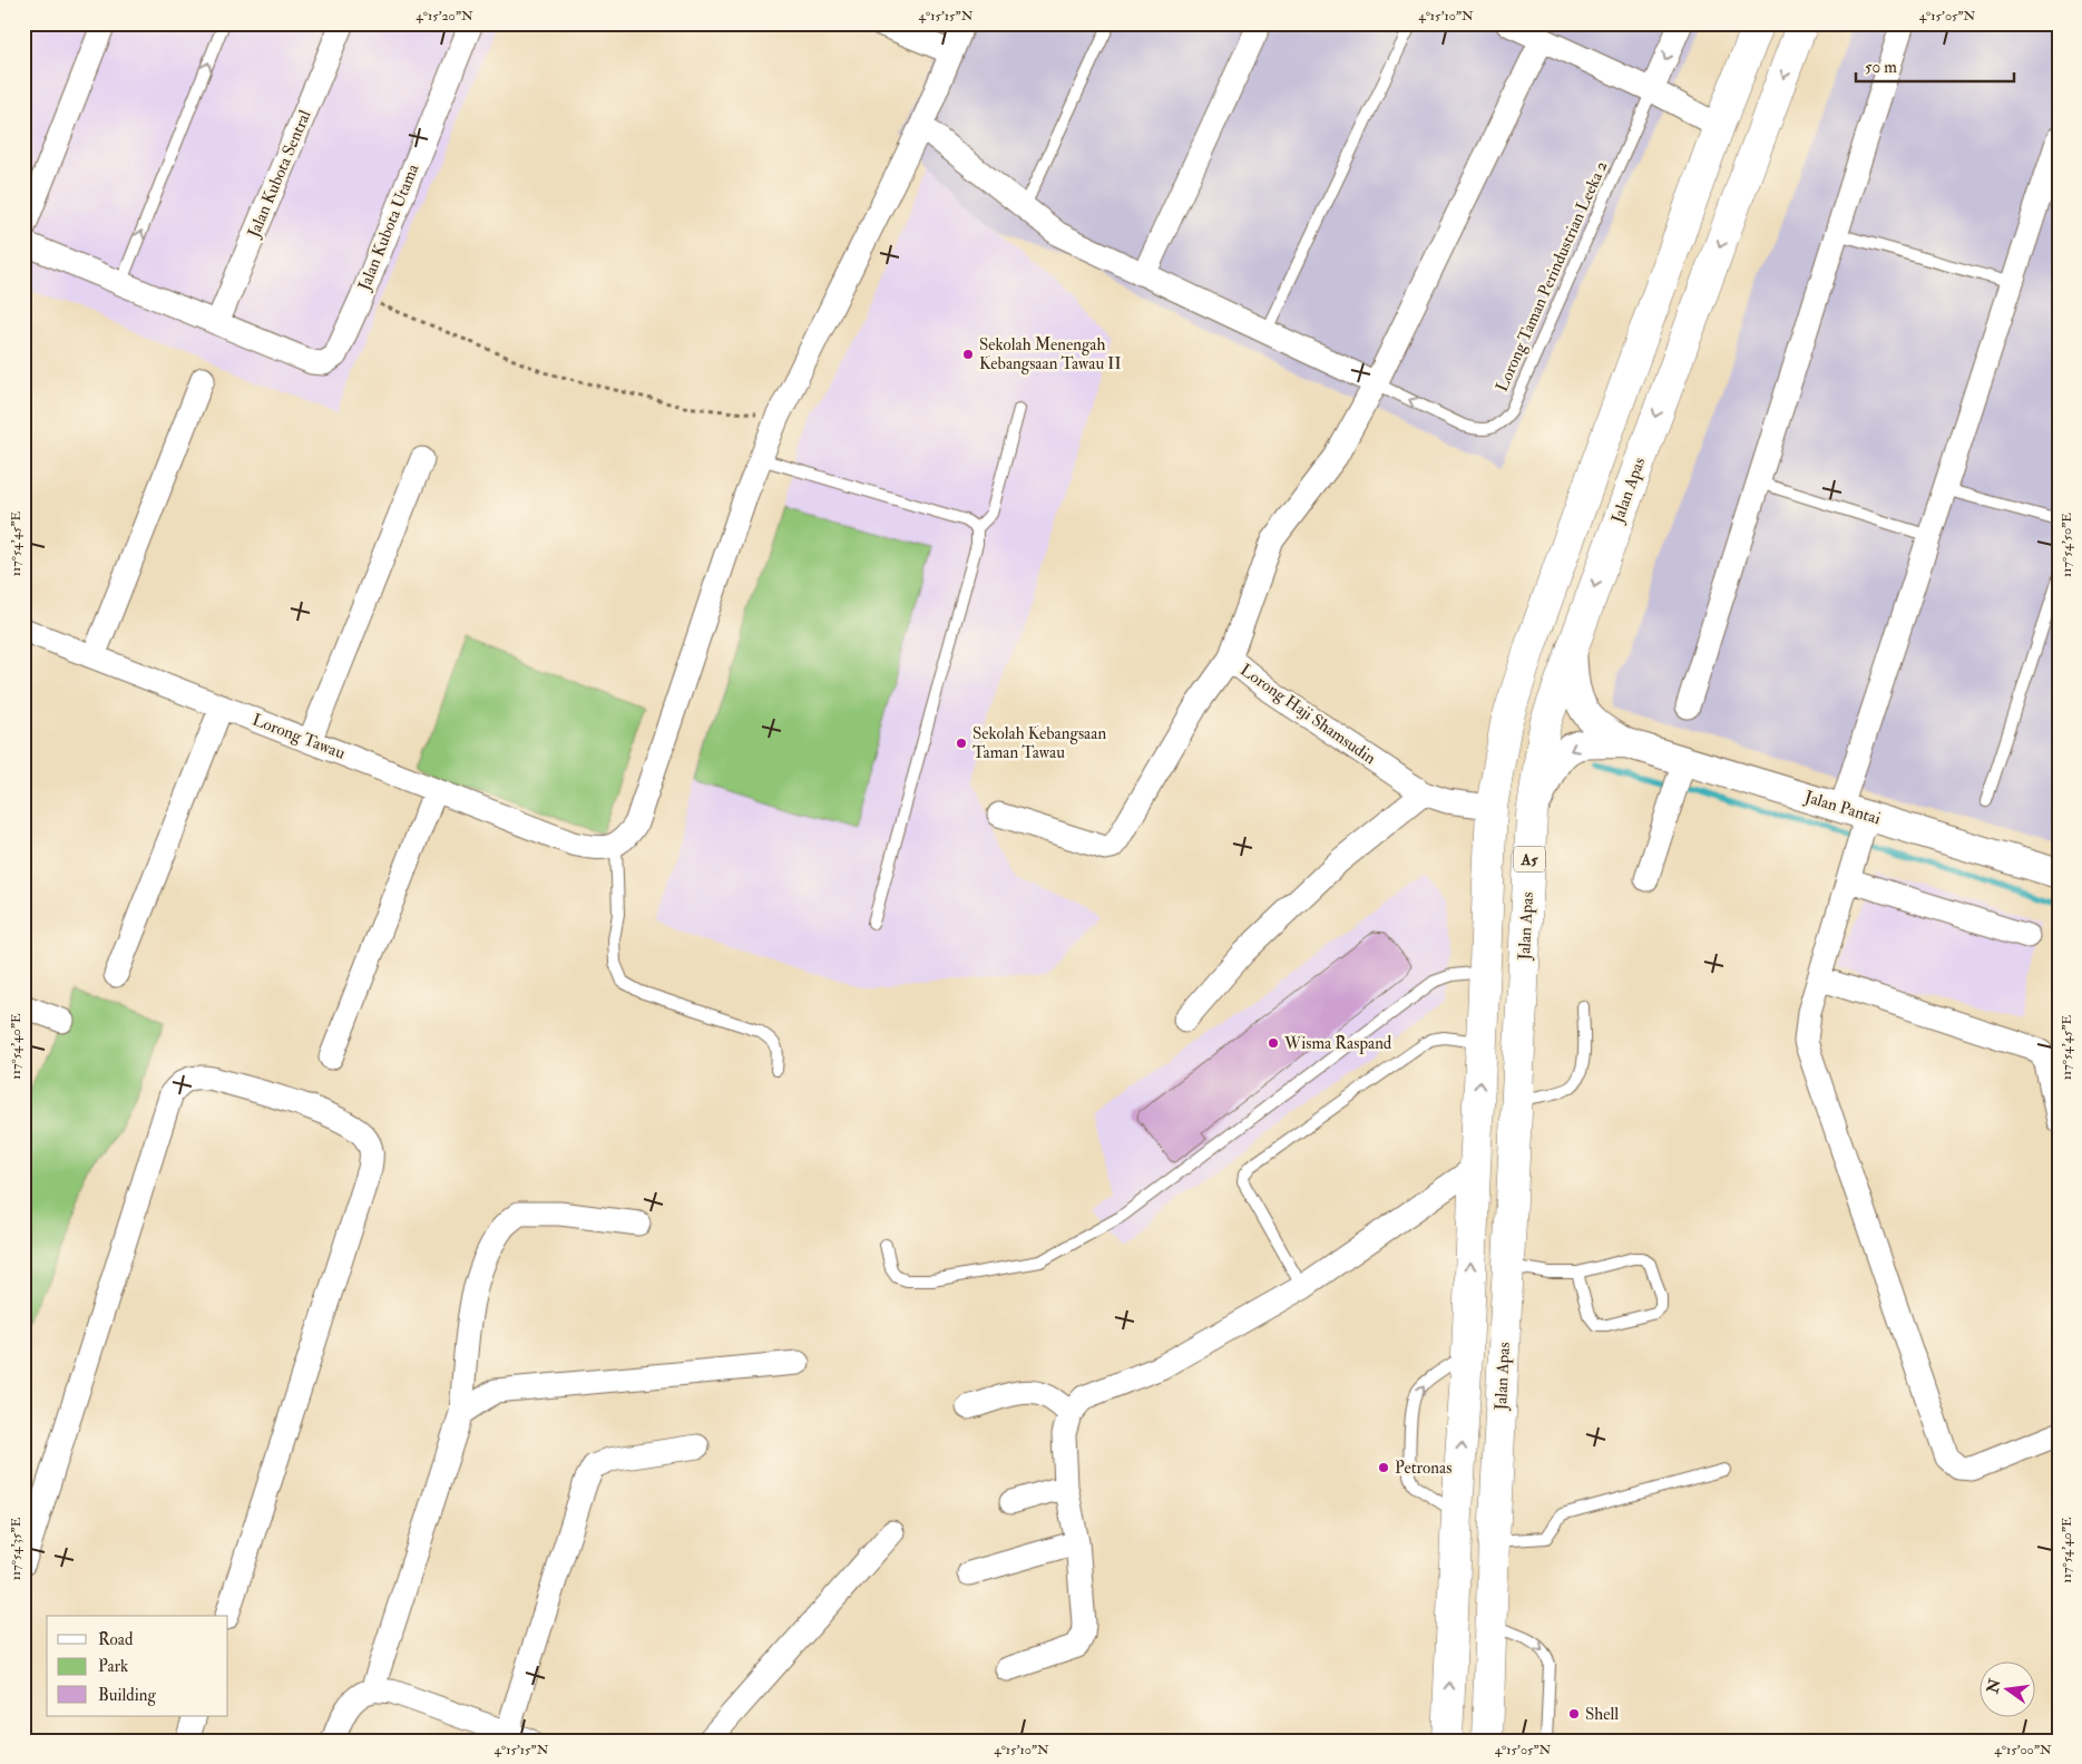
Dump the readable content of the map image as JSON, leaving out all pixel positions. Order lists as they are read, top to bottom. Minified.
{"streets":{"highway":["Jalan Apas","A5"],"street":["Jalan Kubota Sentral","Jalan Kubota Utama","Lorong Haji Shamsudin","Lorong Tawau","Jalan Pantai"],"lane":["Lorong Taman Perindustrian Leeka 2"]},"crossings":[["Jalan Kubota Sentral","Jalan Kubota Utama"],["Lorong Taman Perindustrian Leeka 2","Lorong Haji Shamsudin"],["Lorong Haji Shamsudin","A5"]],"one_way":["Lorong Taman Perindustrian Leeka 2"],"places":["Sekolah Menengah Kebangsaan Tawau II","Sekolah Kebangsaan Taman Tawau","Wisma Raspand","Petronas","Shell"],"legend":["Road","Park","Building"],"scale_bar":"50 m","north":"left","coordinates":["4°15'20\"N","4°15'15\"N","4°15'10\"N","4°15'05\"N","117°54'45\"E","117°54'50\"E","117°54'40\"E","117°54'35\"E","4°15'00\"N"]}
